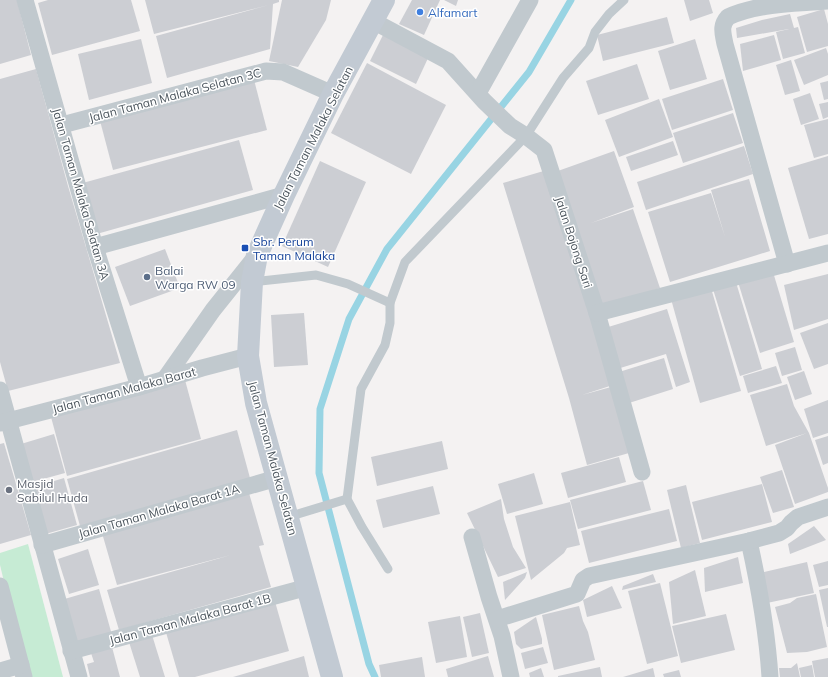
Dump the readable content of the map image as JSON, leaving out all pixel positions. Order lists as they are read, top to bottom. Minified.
{"streets":{"street":["Jalan Taman Malaka Selatan 3C","Jalan Taman Malaka Selatan","Jalan Taman Malaka Selatan 3A","Jalan Bojong Sari","Jalan Taman Malaka Barat","Jalan Taman Malaka Barat 1A","Jalan Taman Malaka Barat 1B"]},"crossings":[["Jalan Taman Malaka Selatan 3C","Jalan Taman Malaka Selatan"],["Jalan Taman Malaka Selatan 3C","Jalan Taman Malaka Selatan 3A"],["Jalan Taman Malaka Selatan","Jalan Bojong Sari"],["Jalan Taman Malaka Selatan","Jalan Taman Malaka Barat"],["Jalan Taman Malaka Selatan","Jalan Taman Malaka Barat 1A"],["Jalan Taman Malaka Selatan","Jalan Taman Malaka Barat 1B"],["Jalan Taman Malaka Selatan 3A","Jalan Taman Malaka Barat"]],"places":{"other":["Alfamart","Balai Warga RW 09","Masjid Sabilul Huda"],"transit":["Sbr. Perum Taman Malaka"]}}
